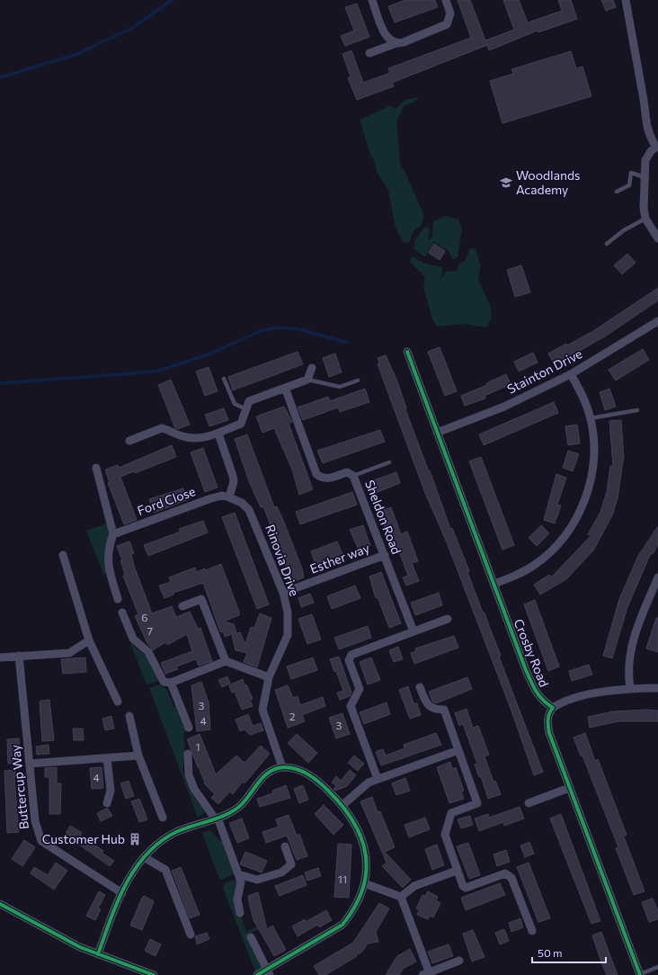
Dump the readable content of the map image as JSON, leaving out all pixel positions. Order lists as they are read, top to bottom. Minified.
{"streets":{"street":["Stainton Drive","Ford Close","Sheldon Road","Esther way","Rinovia Drive","Crosby Road","Buttercup Way"]},"crossings":[["Stainton Drive","Crosby Road"],["Ford Close","Rinovia Drive"],["Sheldon Road","Esther way"],["Esther way","Rinovia Drive"]],"places":{"school or university":["Woodlands Academy"],"building":["Customer Hub"]},"house_numbers":["6","7","3","2","4","3","1","4","11"],"scale_bar":"50 m"}
